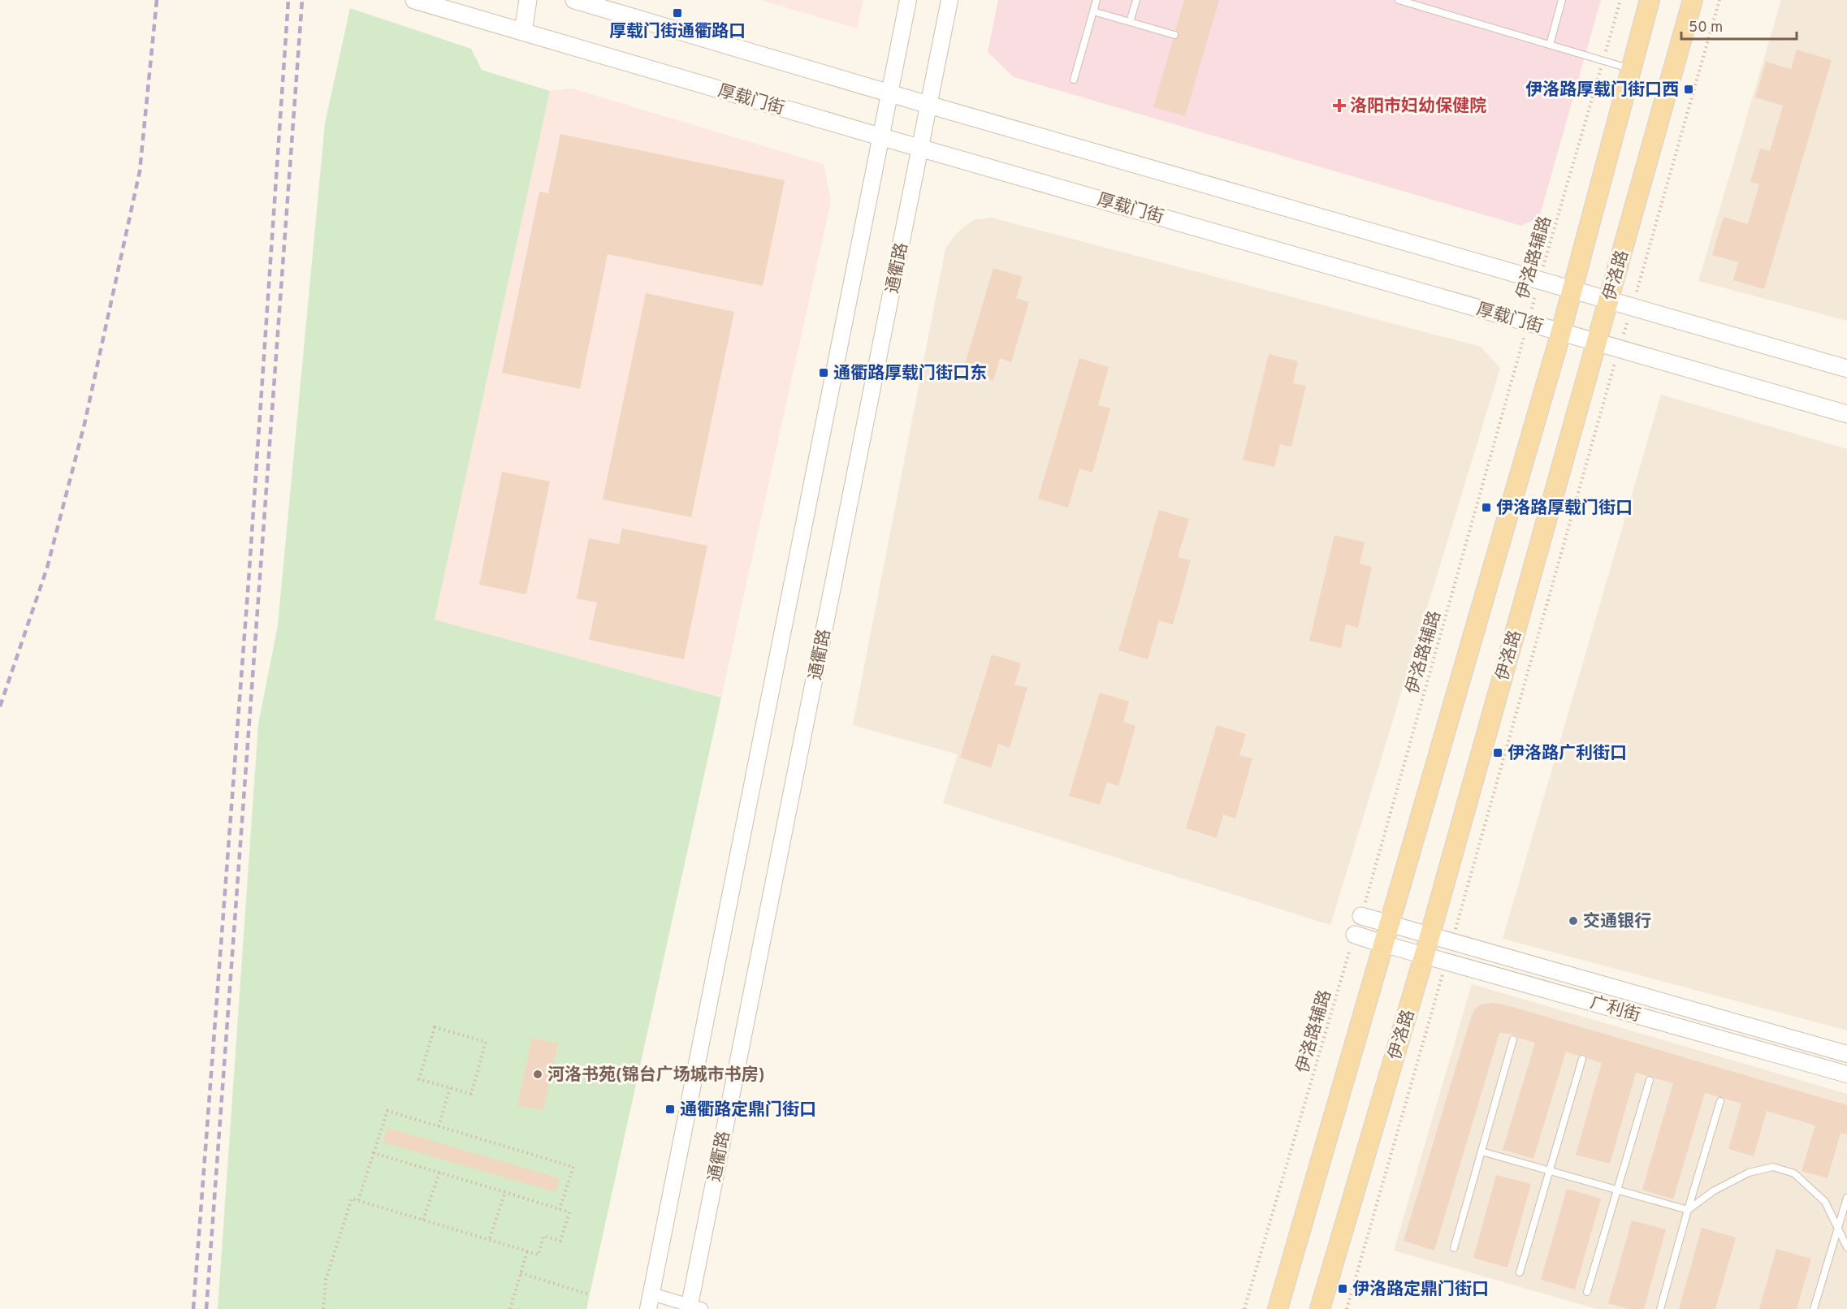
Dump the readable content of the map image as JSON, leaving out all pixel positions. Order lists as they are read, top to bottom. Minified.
{"streets":{"main road":["厚载门街","伊洛路"],"street":["通衢路","广利街"],"path":["伊洛路辅路"]},"crossings":[["厚载门街","伊洛路辅路"],["厚载门街","通衢路"],["厚载门街","伊洛路"],["伊洛路","广利街"]],"places":{"transit":["厚载门街通衢路口","伊洛路厚载门街口西","通衢路厚载门街口东","伊洛路厚载门街口","伊洛路广利街口","通衢路定鼎门街口","伊洛路定鼎门街口"],"health":["洛阳市妇幼保健院"],"other":["交通银行","河洛书苑(锦台广场城市书房)"]},"scale_bar":"50 m"}
